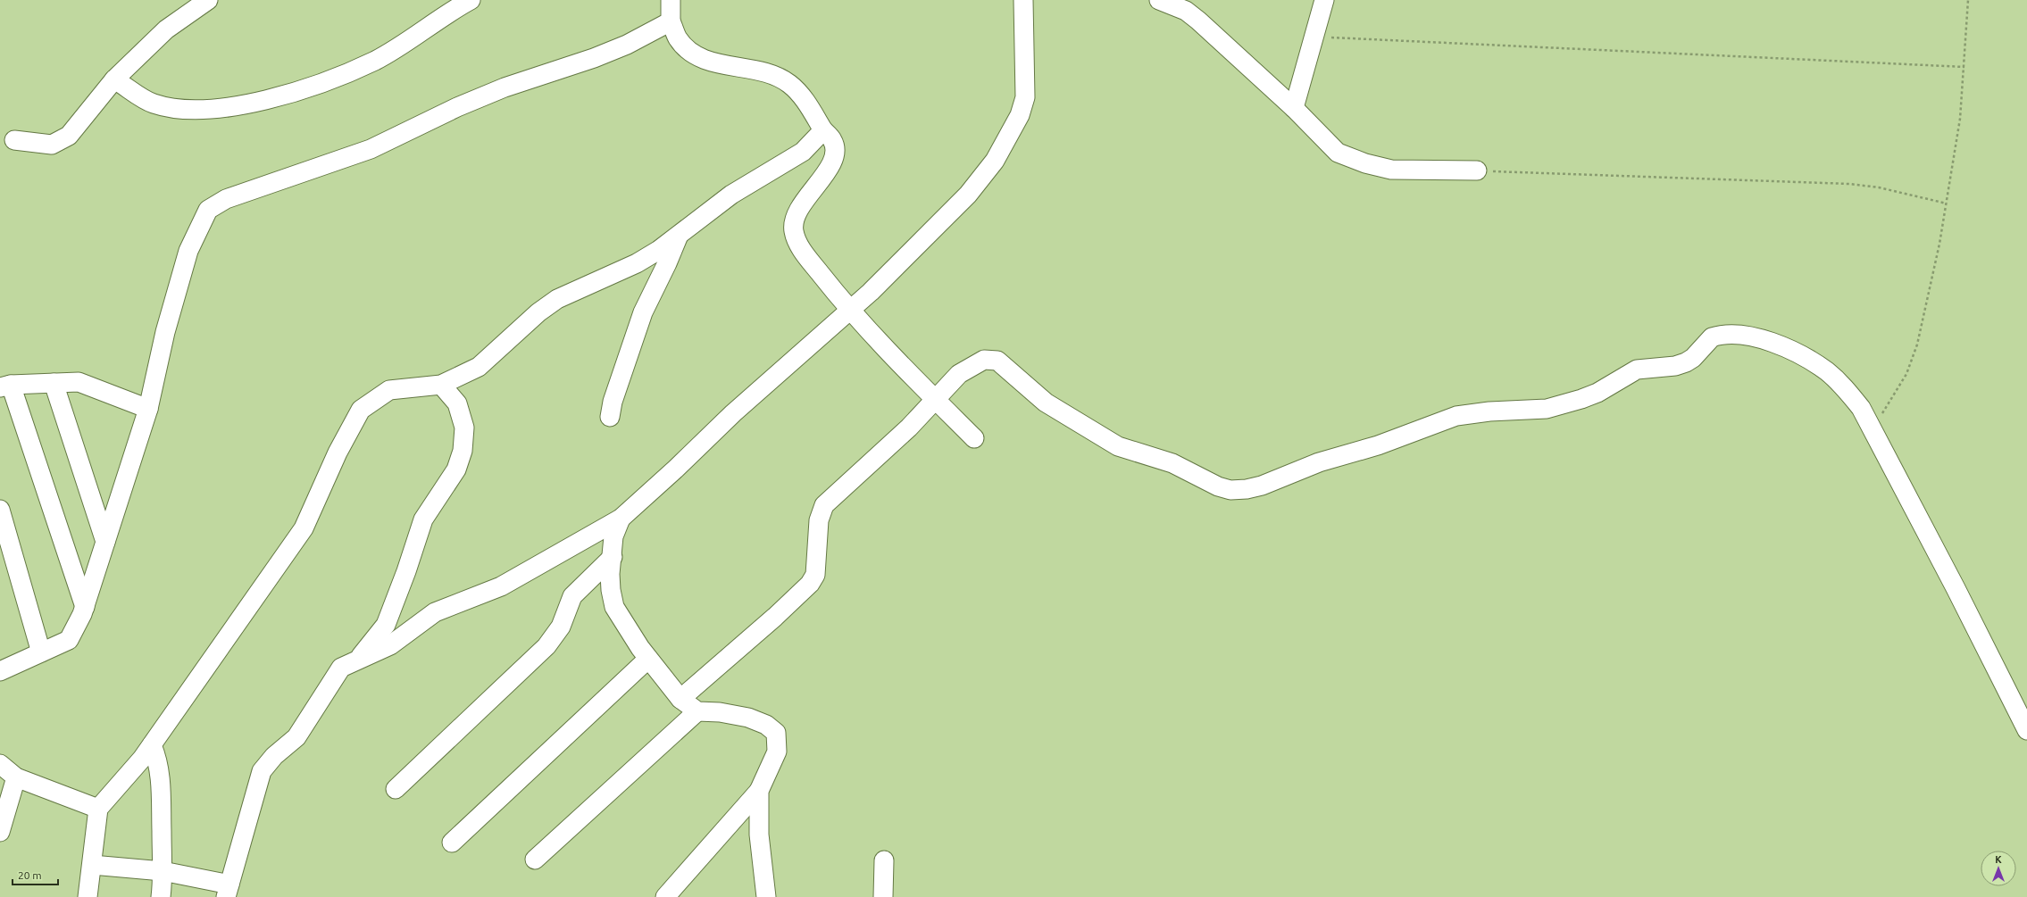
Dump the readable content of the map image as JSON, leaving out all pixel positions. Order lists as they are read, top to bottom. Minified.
{"scale_bar":"20 m","north":"top"}
